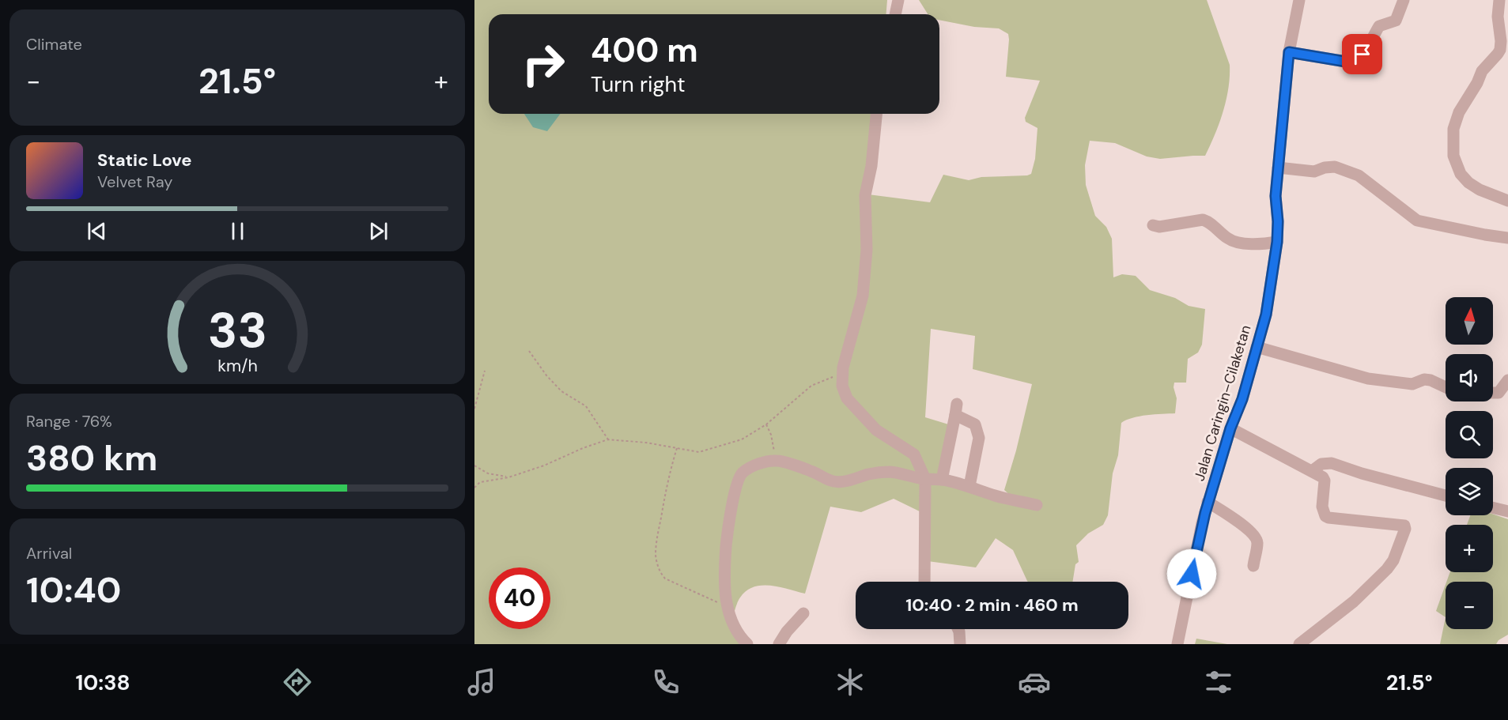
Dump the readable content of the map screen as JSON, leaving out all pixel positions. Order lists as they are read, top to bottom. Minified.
{"streets":{"street":["Jalan Caringin–Cilaketan"]},"north":"top","page":{"tile":["Climate",["Range · 76%","380 km"],["Arrival","10:40"]],"turn":["400 m","Turn right"],"heat":["−","21.5°","+"],"song":["Static Love","Velvet Ray"],"map_buttons":["+","−"],"limit":"40","trip":"10:40 · 2 min · 460 m","tabs":["10:38","21.5°"],"gauge":["33","km/h"]}}
